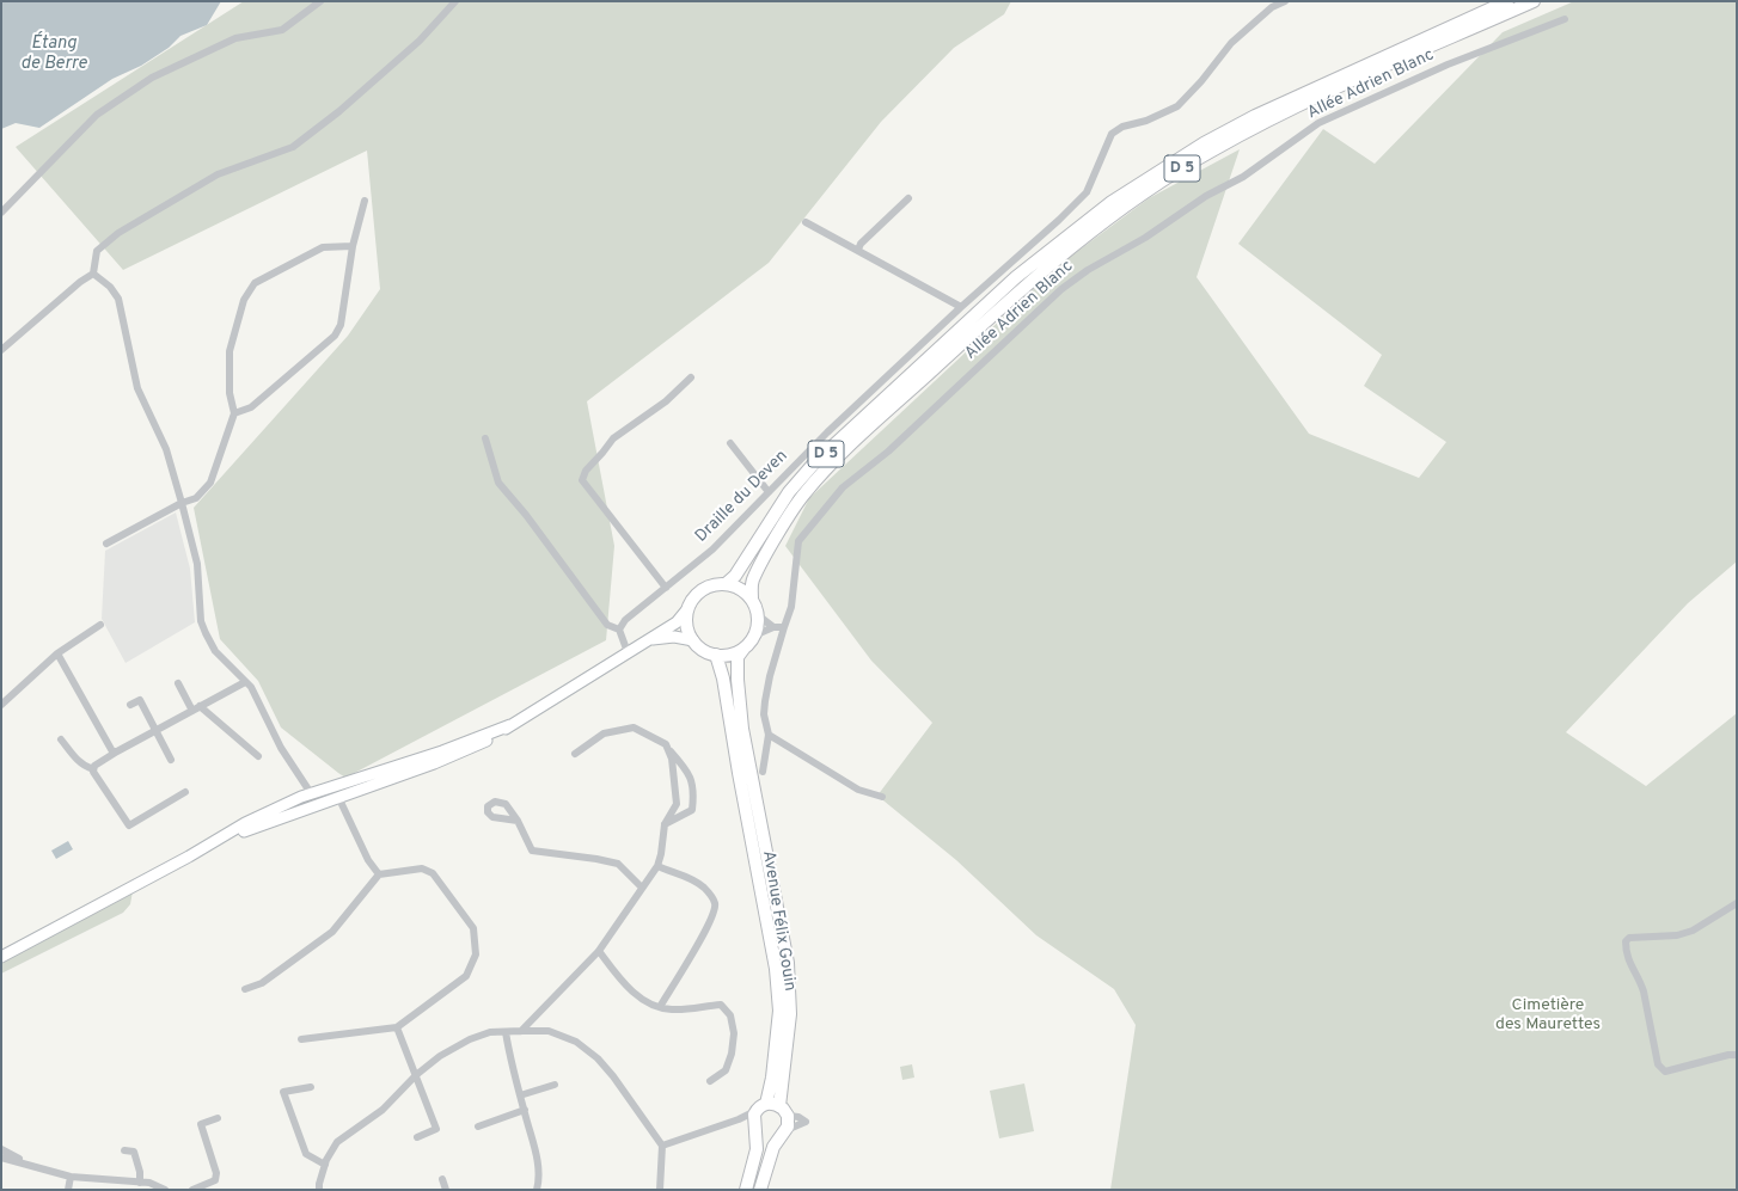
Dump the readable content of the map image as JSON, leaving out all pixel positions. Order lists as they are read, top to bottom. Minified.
{"streets":{"main road":["D 5","Avenue Félix Gouin"],"street":["Allée Adrien Blanc","Draille du Deven"]},"crossings":[["D 5","Avenue Félix Gouin"]],"water":["Étang de Berre"],"parks":["Cimetière des Maurettes"]}
